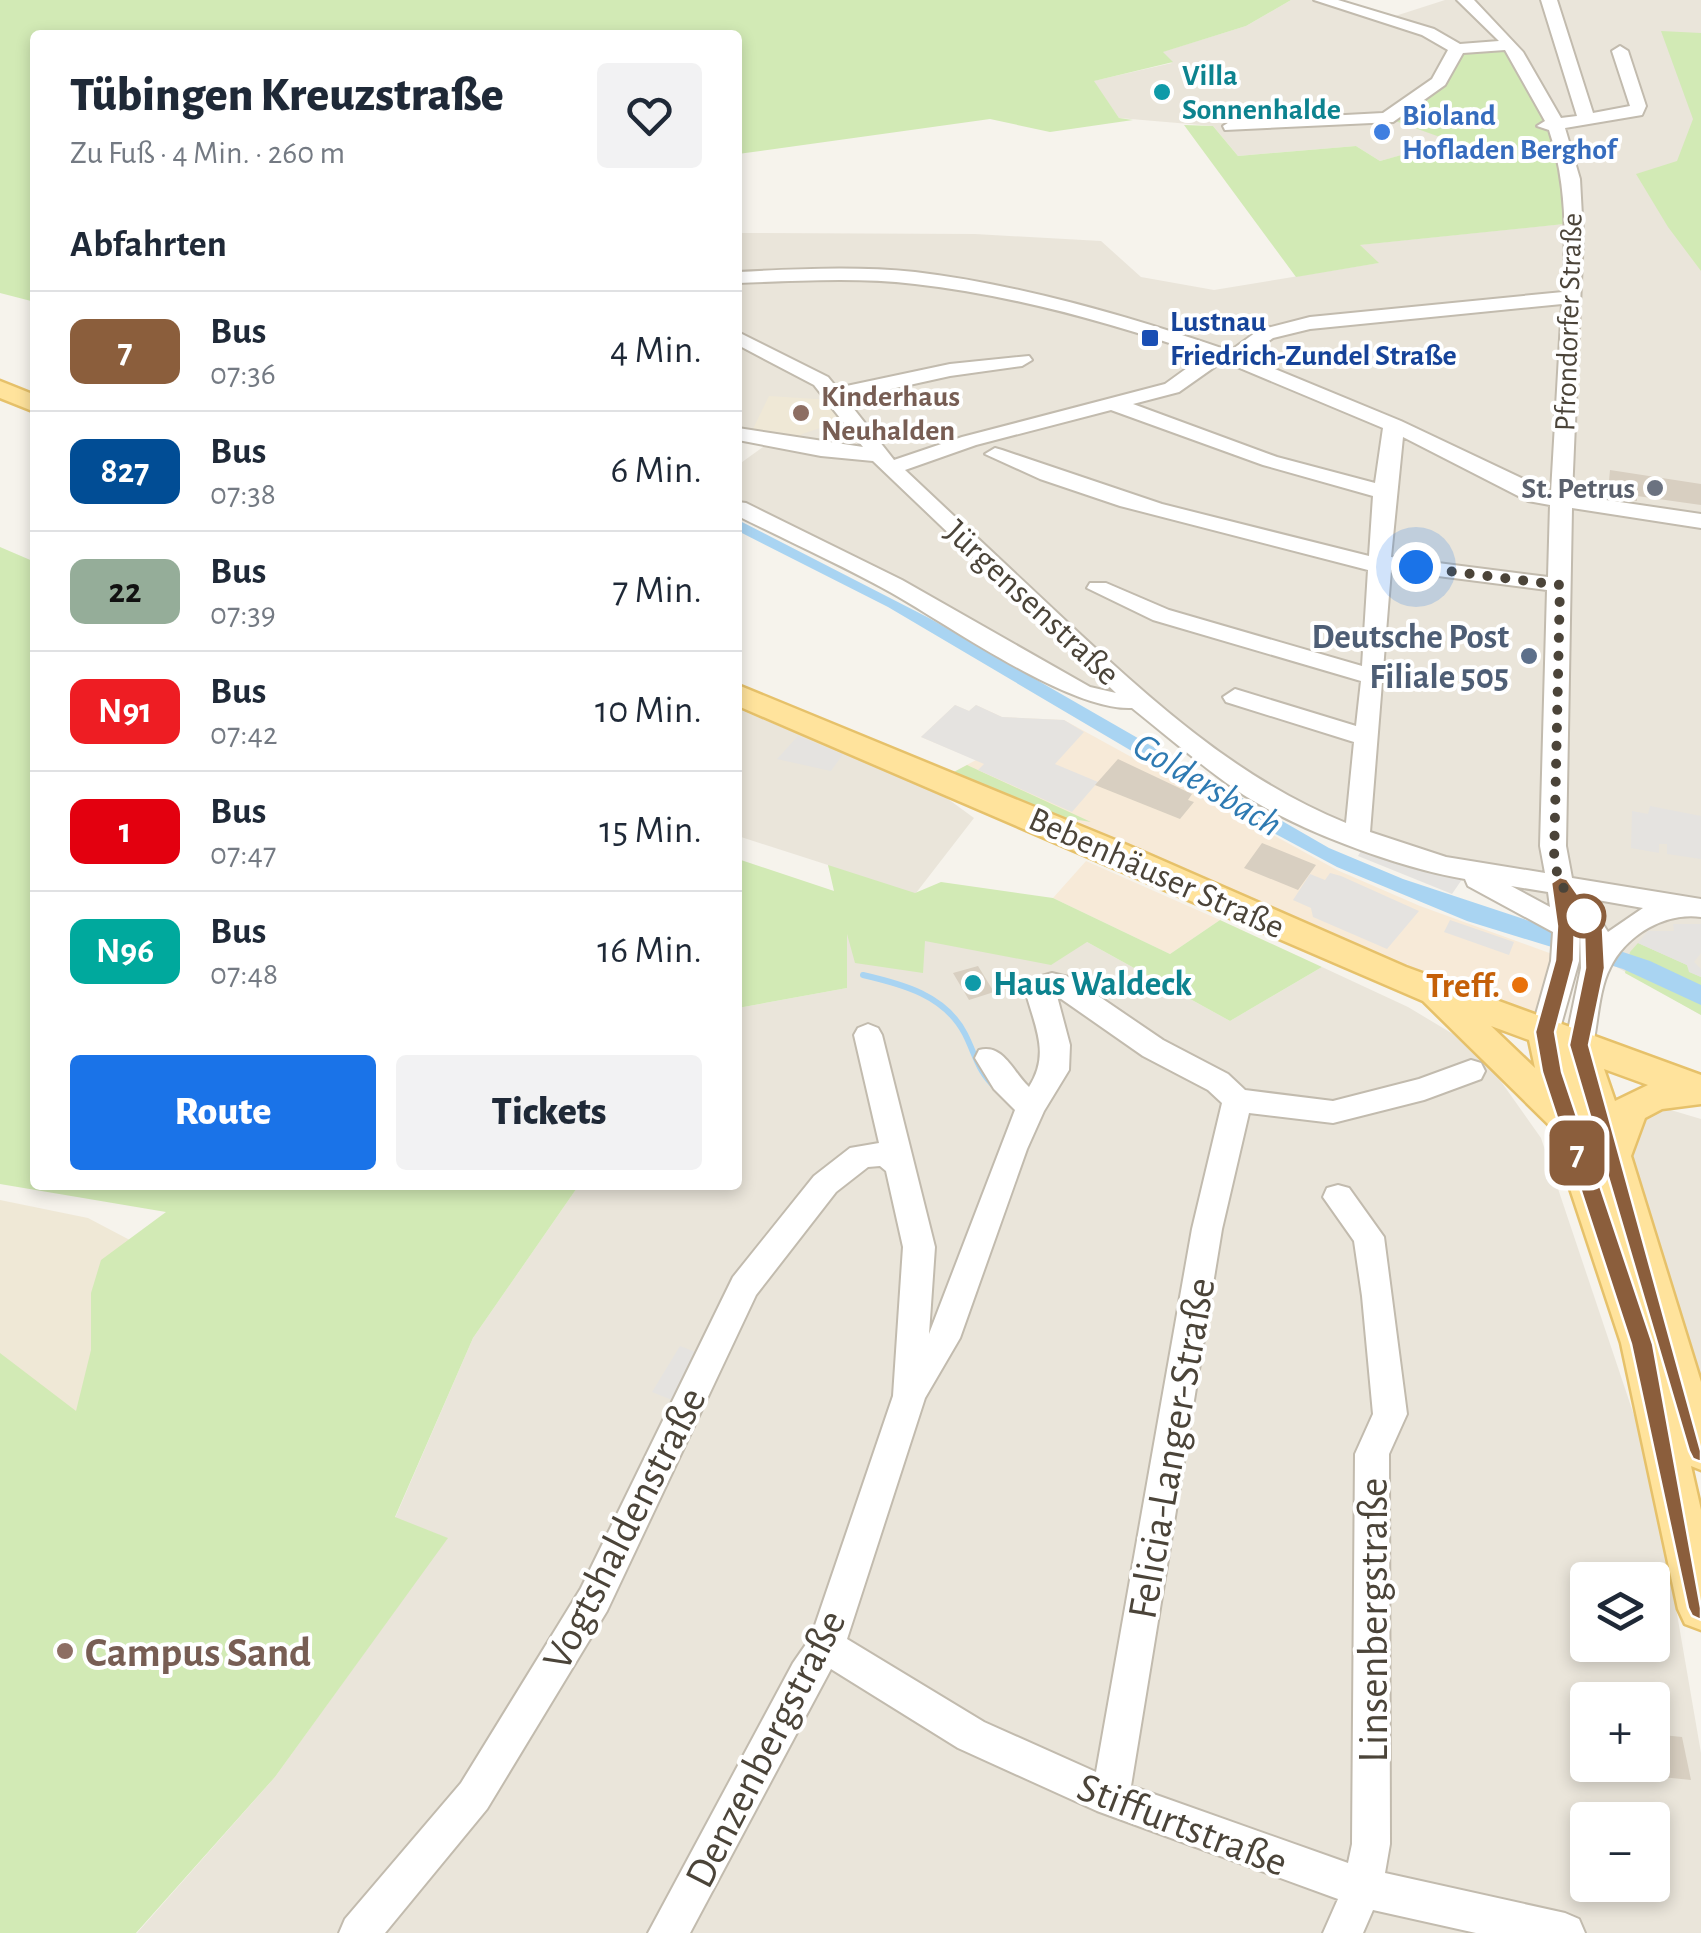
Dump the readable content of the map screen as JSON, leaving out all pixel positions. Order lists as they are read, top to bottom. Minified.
{"streets":{"main road":["Bebenhäuser Straße"],"street":["Pfrondorfer Straße","Jürgensenstraße","Felicia-Langer-Straße","Vogtshaldenstraße","Linsenbergstraße","Denzenbergstraße","Stiffurtstraße"]},"crossings":[["Pfrondorfer Straße","Jürgensenstraße"],["Felicia-Langer-Straße","Stiffurtstraße"],["Vogtshaldenstraße","Denzenbergstraße"],["Linsenbergstraße","Stiffurtstraße"],["Denzenbergstraße","Stiffurtstraße"]],"water":["Goldersbach"],"places":{"other":["Villa Sonnenhalde","Bioland Hofladen Berghof","Kinderhaus Neuhalden","St. Petrus","Deutsche Post Filiale 505","Haus Waldeck","Treff.","Campus Sand"],"transit":["Lustnau Friedrich-Zundel Straße"]},"lines":["bus line 7"],"page":{"on_map":"7","heading":[["Tübingen Kreuzstraße","Zu Fuß · 4 Min. · 260 m"],"Abfahrten"],"list":[{"mark":"7","name":"Bus","note":"07:36","value":"4 Min."},{"mark":"827","name":"Bus","note":"07:38","value":"6 Min."},{"mark":"22","name":"Bus","note":"07:39","value":"7 Min."},{"mark":"N91","name":"Bus","note":"07:42","value":"10 Min."},{"mark":"1","name":"Bus","note":"07:47","value":"15 Min."},{"mark":"N96","name":"Bus","note":"07:48","value":"16 Min."}],"buttons":["Route","Tickets"],"map_buttons":["+","−"]}}
